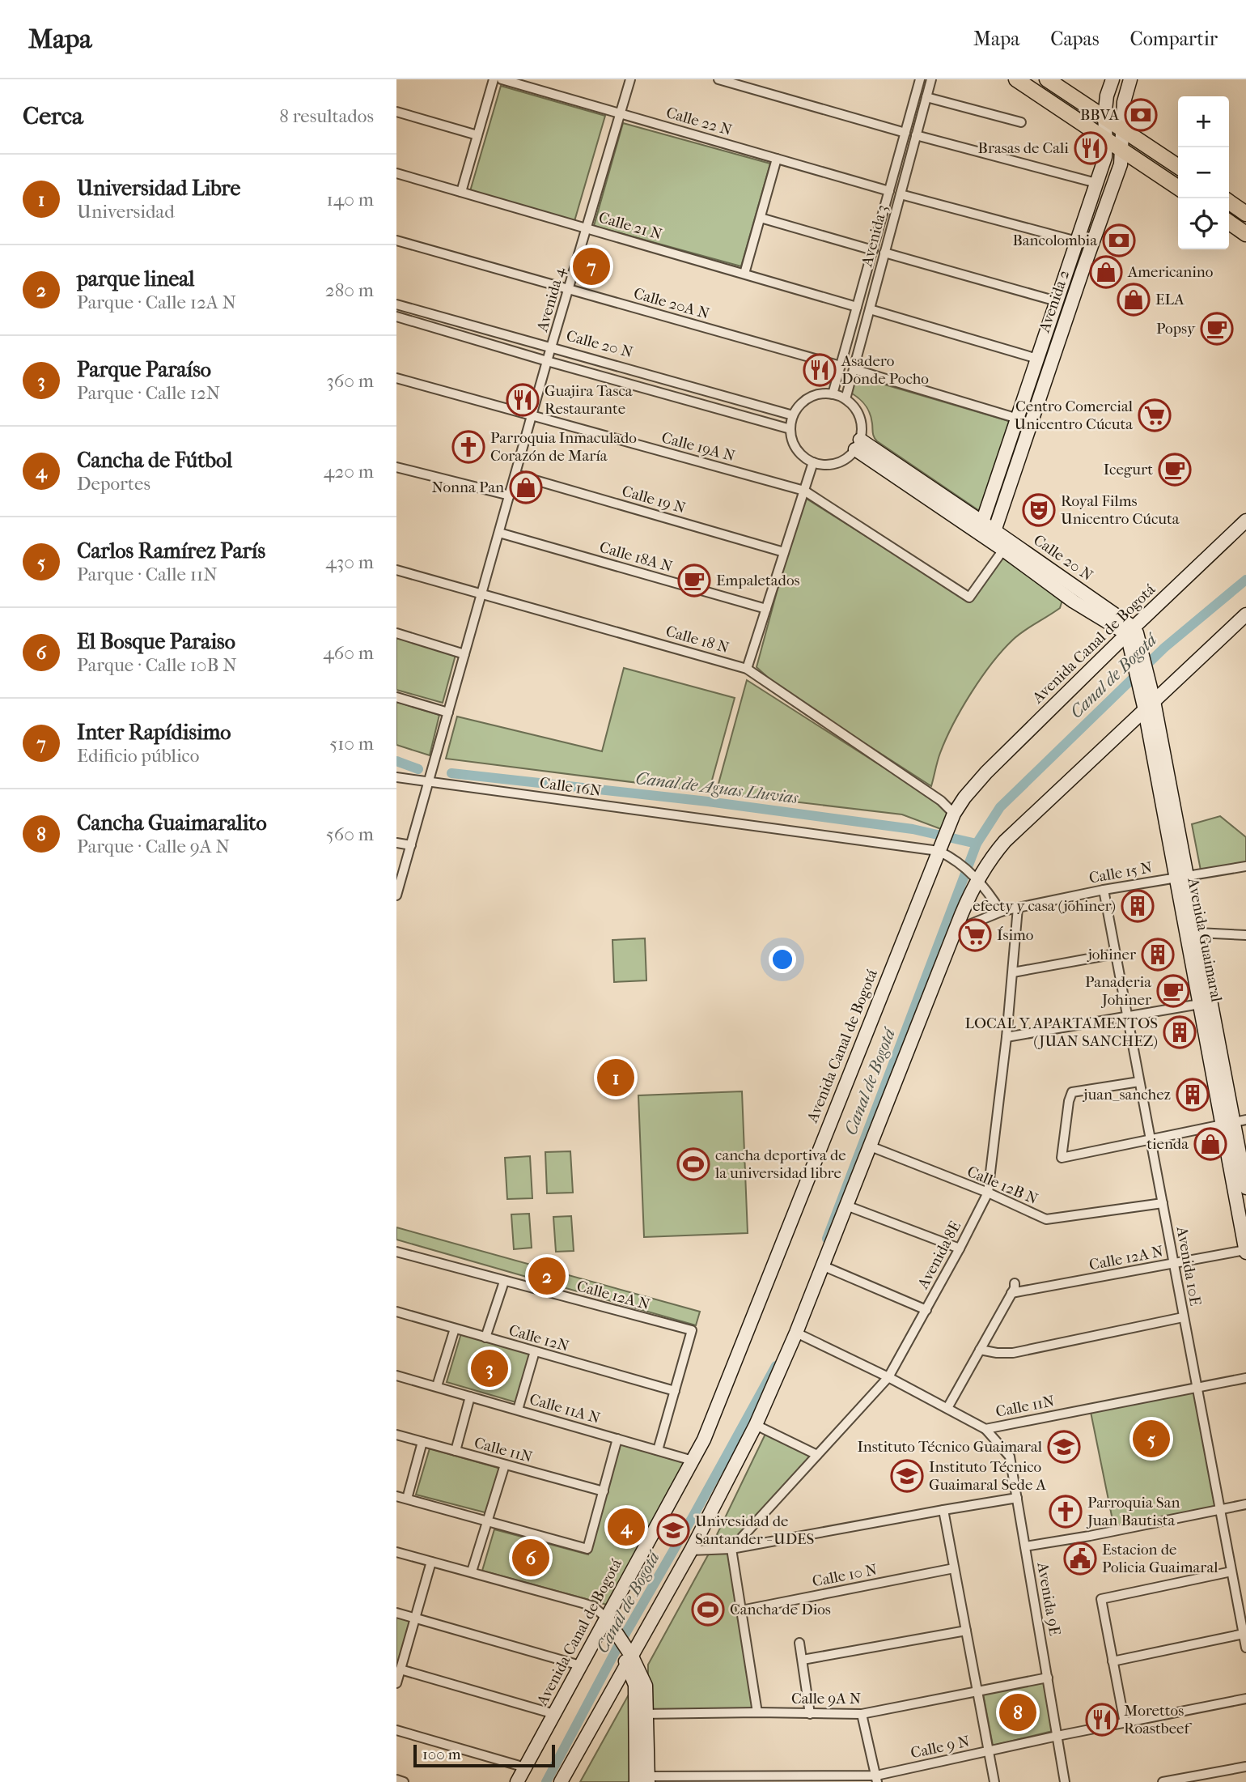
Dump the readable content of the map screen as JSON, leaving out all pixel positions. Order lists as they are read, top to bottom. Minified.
{"streets":{"main road":["Avenida 2","Calle 20 N","Avenida Canal de Bogotá","Avenida Guaimaral"],"street":["Calle 22 N","Calle 21 N","Avenida 3","Avenida 4","Calle 20A N","Calle 19A N","Calle 19 N","Calle 18A N","Calle 18 N","Calle 16N","Calle 15 N","Calle 12B N","Avenida 8E","Calle 12A N","Avenida 10E","Calle 12N","Calle 11N","Calle 11A N","Calle 10 N","Avenida 9E","Calle 9A N","Calle 9 N"]},"crossings":[["Calle 22 N","Avenida 3"],["Calle 22 N","Avenida 4"],["Calle 21 N","Avenida 3"],["Calle 21 N","Avenida 4"],["Avenida 3","Calle 20A N"],["Avenida 3","Calle 20 N"],["Avenida 4","Calle 20A N"],["Avenida 4","Calle 20 N"],["Avenida 4","Calle 19A N"],["Avenida 4","Calle 19 N"],["Avenida 4","Calle 18A N"],["Avenida 4","Calle 18 N"],["Avenida 4","Calle 16N"],["Avenida 2","Calle 20 N"],["Calle 20 N","Calle 19A N"],["Calle 20 N","Avenida Canal de Bogotá"],["Calle 20 N","Avenida Guaimaral"],["Calle 18 N","Avenida Canal de Bogotá"],["Avenida Canal de Bogotá","Calle 16N"],["Avenida Canal de Bogotá","Avenida Guaimaral"],["Avenida Canal de Bogotá","Calle 11A N"],["Calle 15 N","Avenida Guaimaral"],["Calle 15 N","Avenida 8E"],["Calle 15 N","Avenida 10E"],["Avenida Guaimaral","Calle 12A N"],["Calle 12B N","Avenida 8E"],["Calle 12B N","Avenida 10E"],["Avenida 8E","Calle 11N"],["Calle 12A N","Avenida 10E"],["Calle 12A N","Calle 12N"],["Avenida 10E","Calle 11N"],["Calle 11N","Avenida 9E"],["Avenida 9E","Calle 9A N"],["Avenida 9E","Calle 9 N"]],"water":["Canal de Bogotá","Canal de Aguas Lluvias"],"places":{"bank":["BBVA","Bancolombia"],"restaurant":["Brasas de Cali","Asadero Donde Pocho","Guajira Tasca Restaurante","Morettos Roastbeef"],"shop":["Americanino","ELA","Nonna Pan","tienda"],"cafe":["Popsy","Icegurt","Empaletados","Panaderia Johiner"],"supermarket":["Centro Comercial Unicentro Cúcuta","Ísimo"],"church":["Parroquia Inmaculado Corazón de María","Parroquia San Juan Bautista"],"theatre":["Royal Films Unicentro Cúcuta"],"building":["efecty y casa (johiner)","johiner","LOCAL Y APARTAMENTOS (JUAN SANCHEZ)","juan_sanchez"],"sports":["cancha deportiva de la universidad libre","Cancha de Dios"],"school or university":["Instituto Técnico Guaimaral","Instituto Técnico Guaimaral Sede A","Univesidad de Santander - UDES"],"public building":["Estacion de Policia Guaimaral"]},"scale_bar":"100 m","page":{"header":"Mapa","nav":["Mapa","Capas","Compartir"],"heading":["Cerca","8 resultados"],"map_buttons":["+","−"],"list":[{"mark":"1","name":"Universidad Libre","note":"Universidad","value":"140 m"},{"mark":"2","name":"parque lineal","note":"Parque · Calle 12A N","value":"280 m"},{"mark":"3","name":"Parque Paraíso","note":"Parque · Calle 12N","value":"360 m"},{"mark":"4","name":"Cancha de Fútbol","note":"Deportes","value":"420 m"},{"mark":"5","name":"Carlos Ramírez París","note":"Parque · Calle 11N","value":"430 m"},{"mark":"6","name":"El Bosque Paraiso","note":"Parque · Calle 10B N","value":"460 m"},{"mark":"7","name":"Inter Rapídisimo","note":"Edificio público","value":"510 m"},{"mark":"8","name":"Cancha Guaimaralito","note":"Parque · Calle 9A N","value":"560 m"}],"pins":["7","1","2","3","5","4","6","8"],"scale":"100 m"}}
